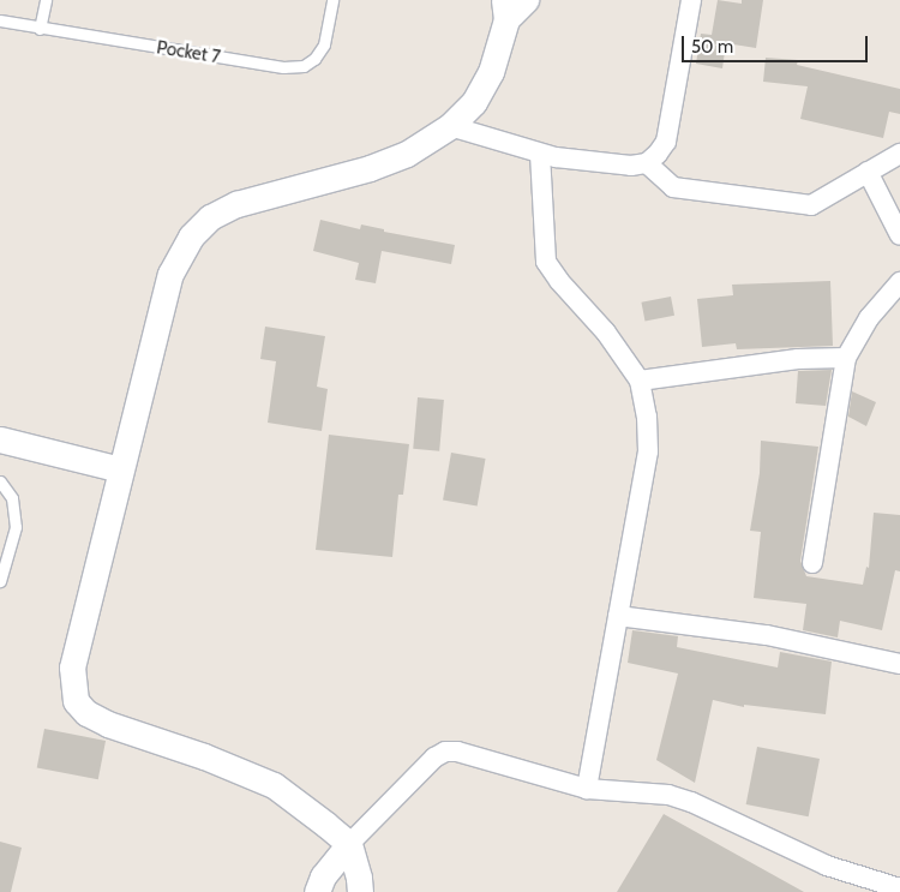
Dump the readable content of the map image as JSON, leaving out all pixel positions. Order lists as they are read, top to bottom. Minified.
{"streets":{"lane":["Pocket 7"]},"scale_bar":"50 m"}
